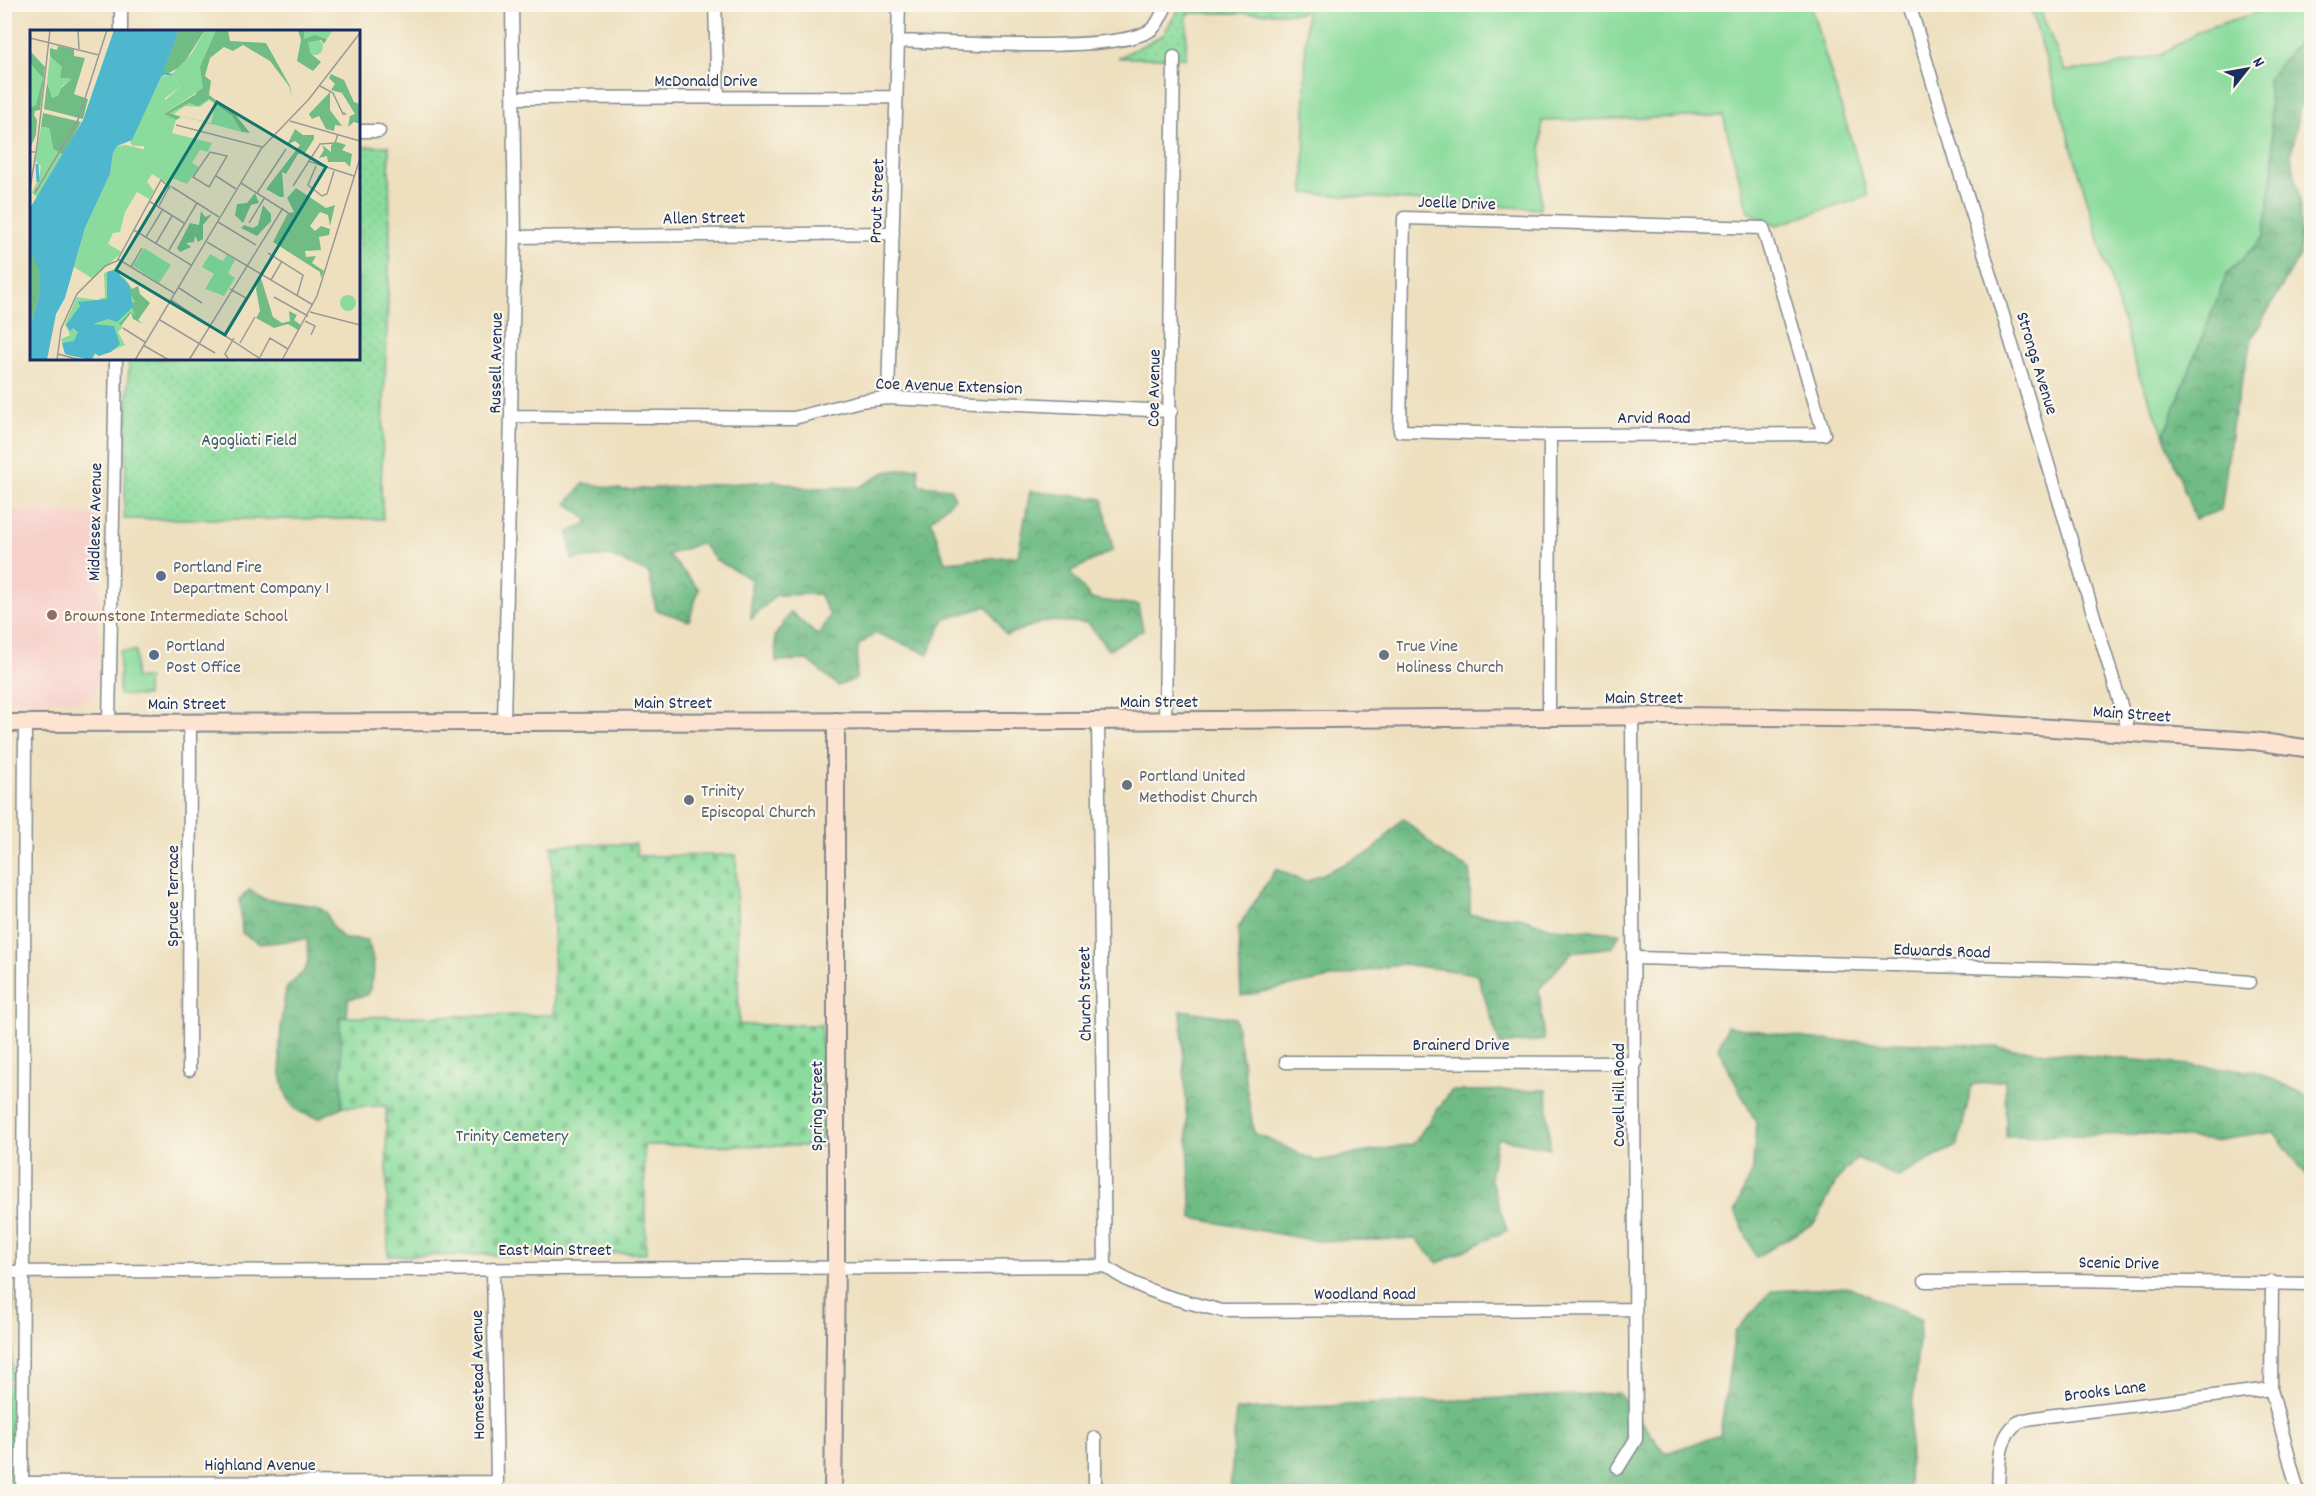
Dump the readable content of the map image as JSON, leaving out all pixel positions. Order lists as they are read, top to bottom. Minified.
{"streets":{"main road":["Main Street","Spring Street"],"street":["McDonald Drive","Prout Street","Joelle Drive","Allen Street","Russell Avenue","Strongs Avenue","Coe Avenue Extension","Coe Avenue","Arvid Road","Middlesex Avenue","Spruce Terrace","Edwards Road","Church Street","Brainerd Drive","Covell Hill Road","East Main Street","Scenic Drive","Woodland Road","Homestead Avenue","Brooks Lane","Highland Avenue"]},"crossings":[["McDonald Drive","Prout Street"],["McDonald Drive","Russell Avenue"],["Prout Street","Allen Street"],["Prout Street","Coe Avenue Extension"],["Joelle Drive","Arvid Road"],["Allen Street","Russell Avenue"],["Russell Avenue","Coe Avenue Extension"],["Russell Avenue","Main Street"],["Strongs Avenue","Main Street"],["Coe Avenue Extension","Coe Avenue"],["Coe Avenue","Main Street"],["Middlesex Avenue","Main Street"],["Main Street","Spruce Terrace"],["Main Street","Church Street"],["Main Street","Covell Hill Road"],["Main Street","Spring Street"],["Edwards Road","Covell Hill Road"],["Church Street","East Main Street"],["Church Street","Woodland Road"],["Brainerd Drive","Covell Hill Road"],["Covell Hill Road","Woodland Road"],["Spring Street","East Main Street"],["East Main Street","Woodland Road"],["East Main Street","Homestead Avenue"],["Homestead Avenue","Highland Avenue"]],"parks":["Agogliati Field","Trinity Cemetery"],"places":["Portland Fire Department Company 1","Brownstone Intermediate School","Portland Post Office","True Vine Holiness Church","Portland United Methodist Church","Trinity Episcopal Church"],"north":"top right"}
